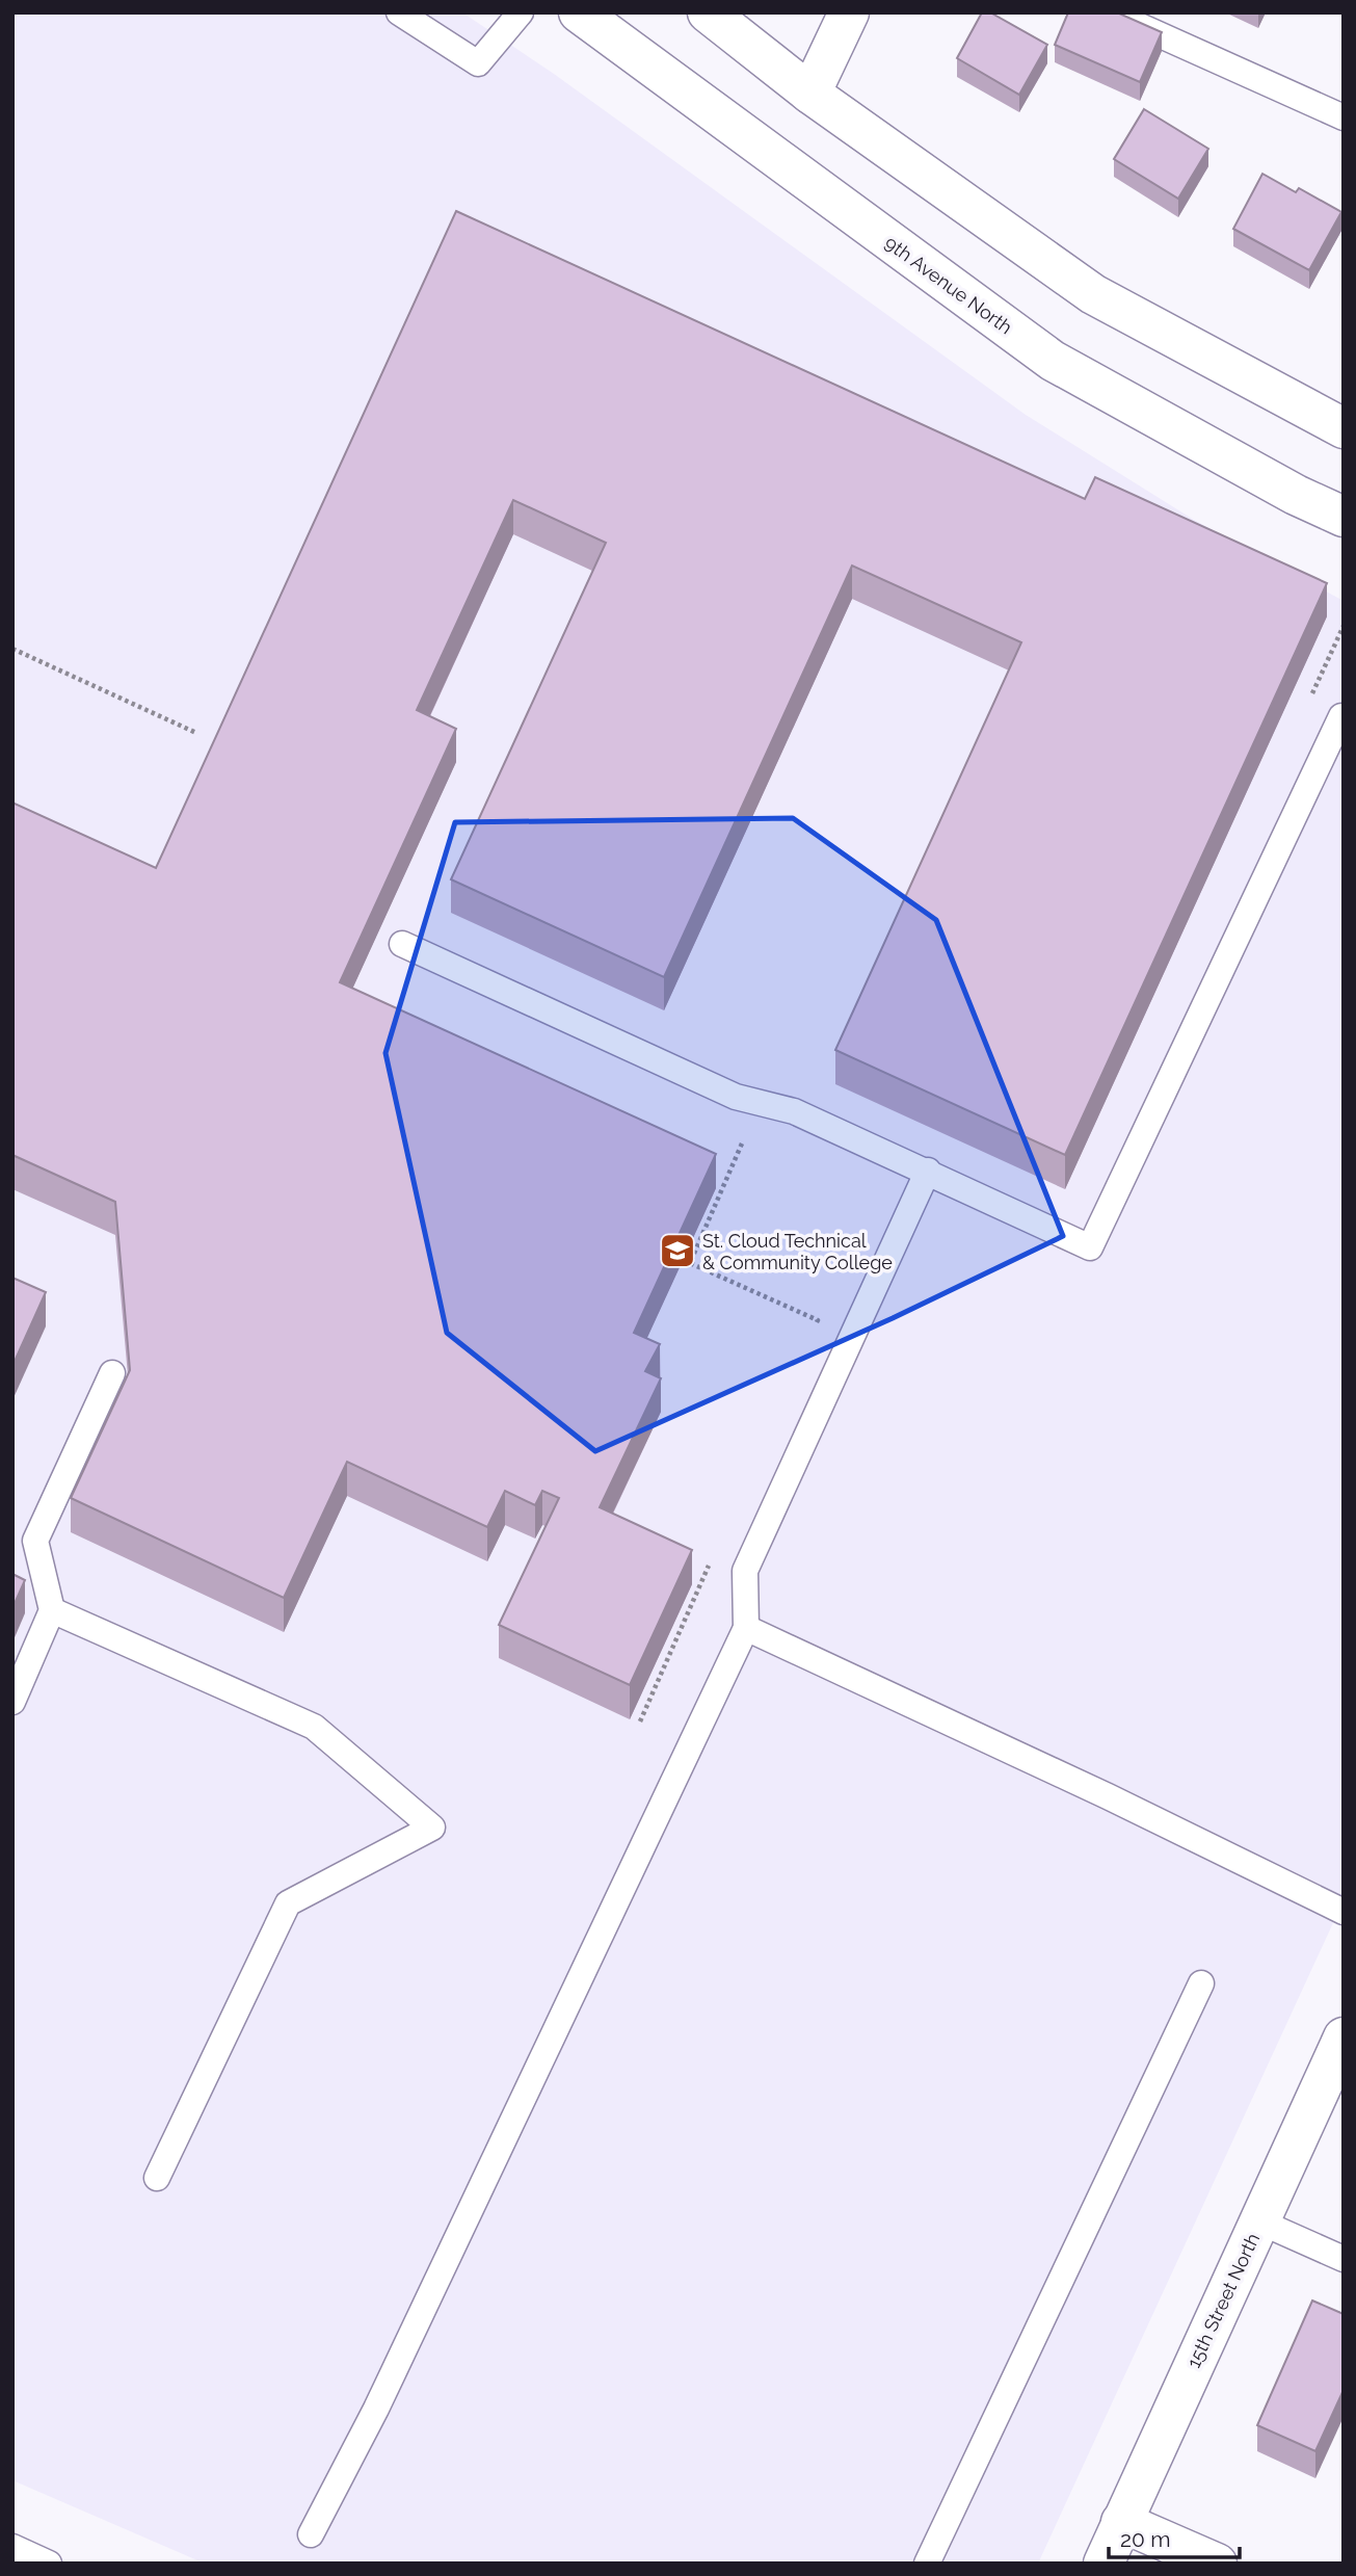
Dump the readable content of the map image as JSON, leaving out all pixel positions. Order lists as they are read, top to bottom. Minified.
{"streets":{"main road":["9th Avenue North","15th Street North"]},"places":{"school or university":["St. Cloud Technical & Community College"]},"scale_bar":"20 m"}
